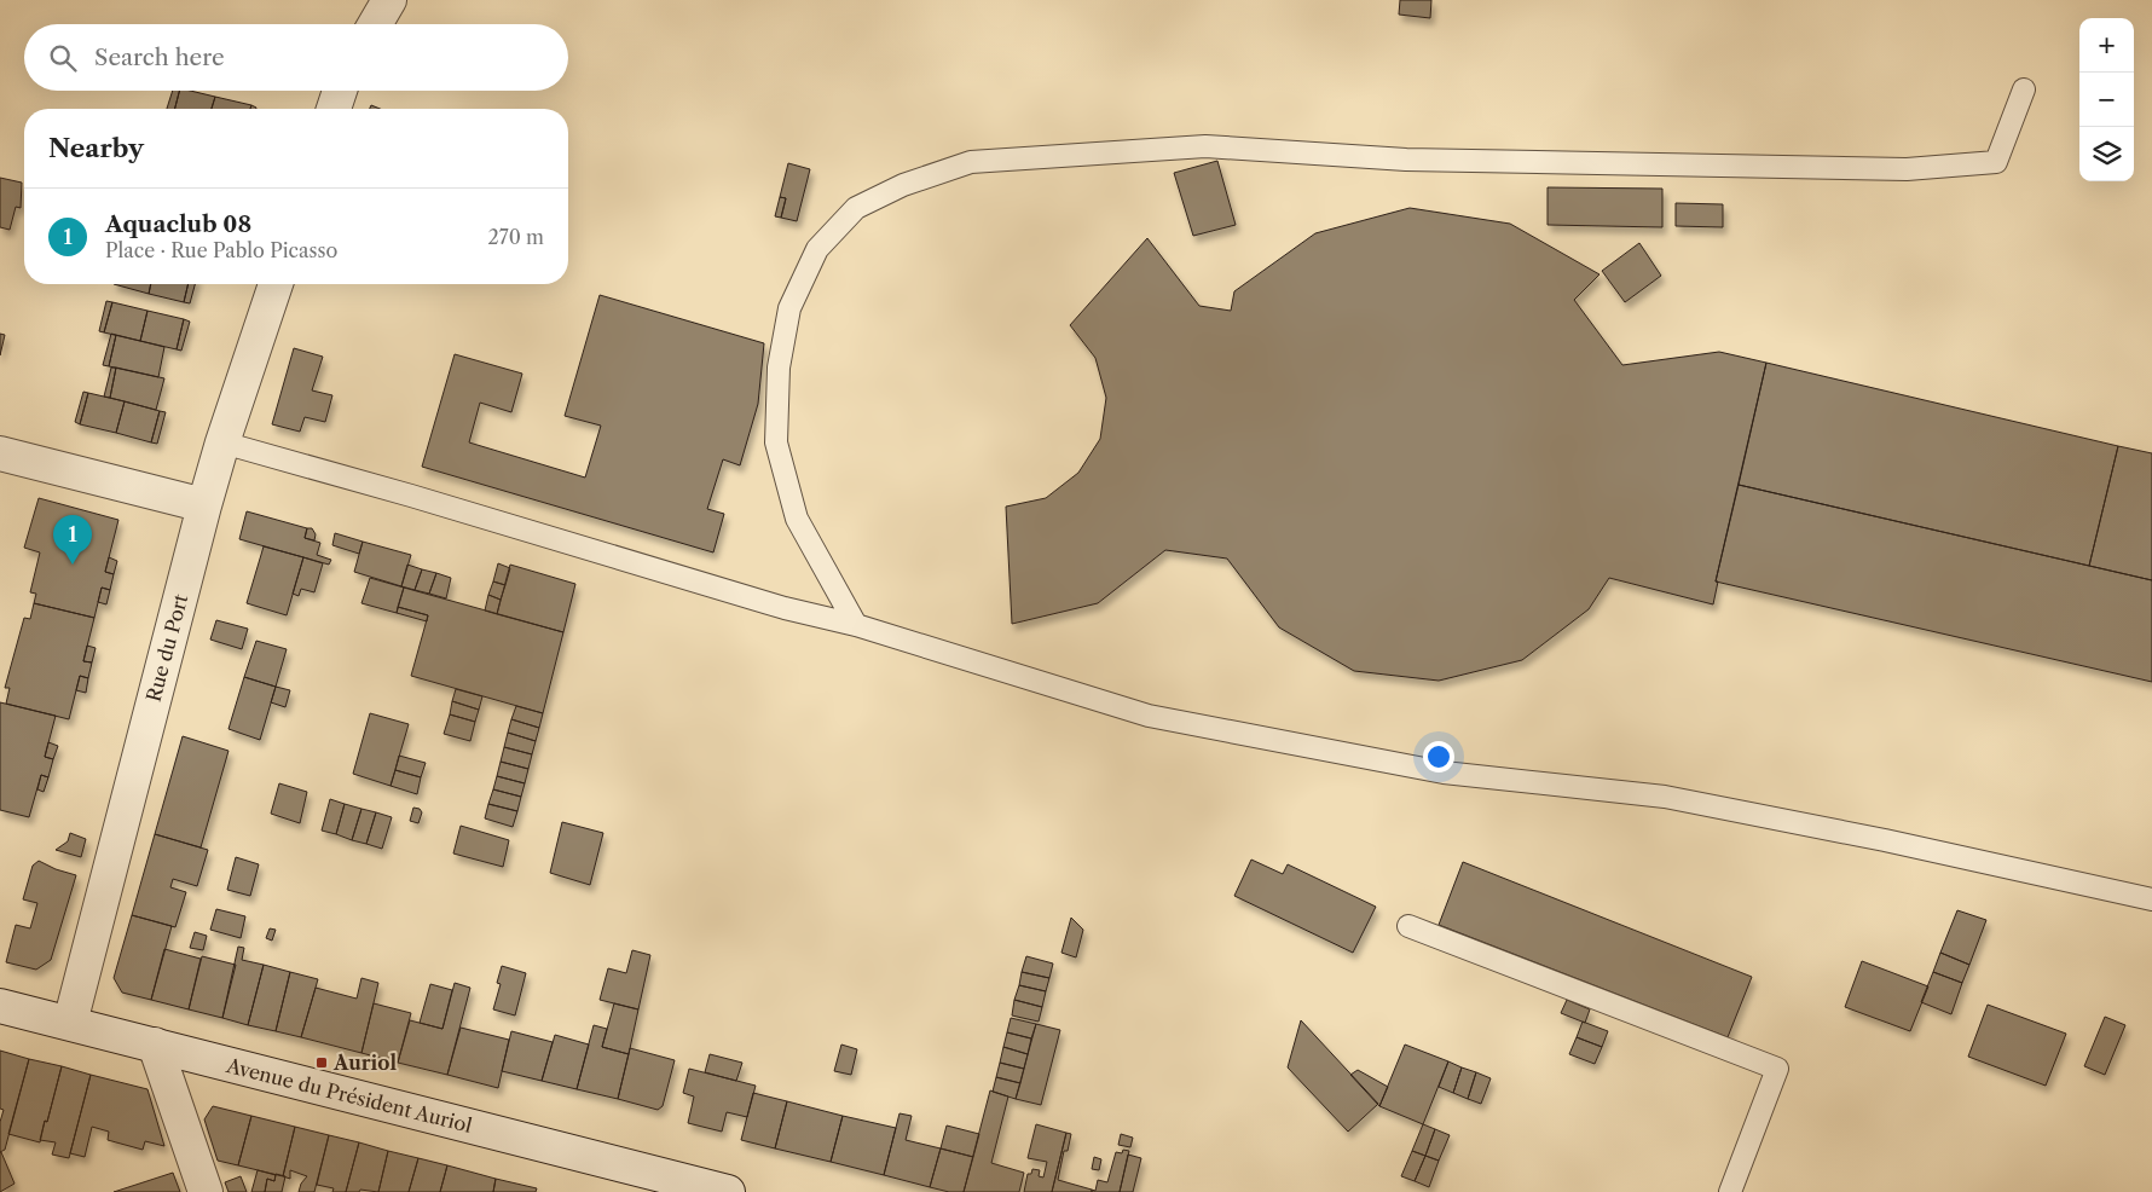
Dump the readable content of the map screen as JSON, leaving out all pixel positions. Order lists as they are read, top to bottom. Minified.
{"streets":{"street":["Rue du Port","Avenue du Président Auriol"]},"crossings":[["Rue du Port","Avenue du Président Auriol"]],"places":{"transit":["Auriol"]},"page":{"map_buttons":["+","−"],"search":"Search here","heading":"Nearby","list":[{"mark":"1","name":"Aquaclub 08","note":"Place · Rue Pablo Picasso","value":"270 m"}],"pins":"1"}}
